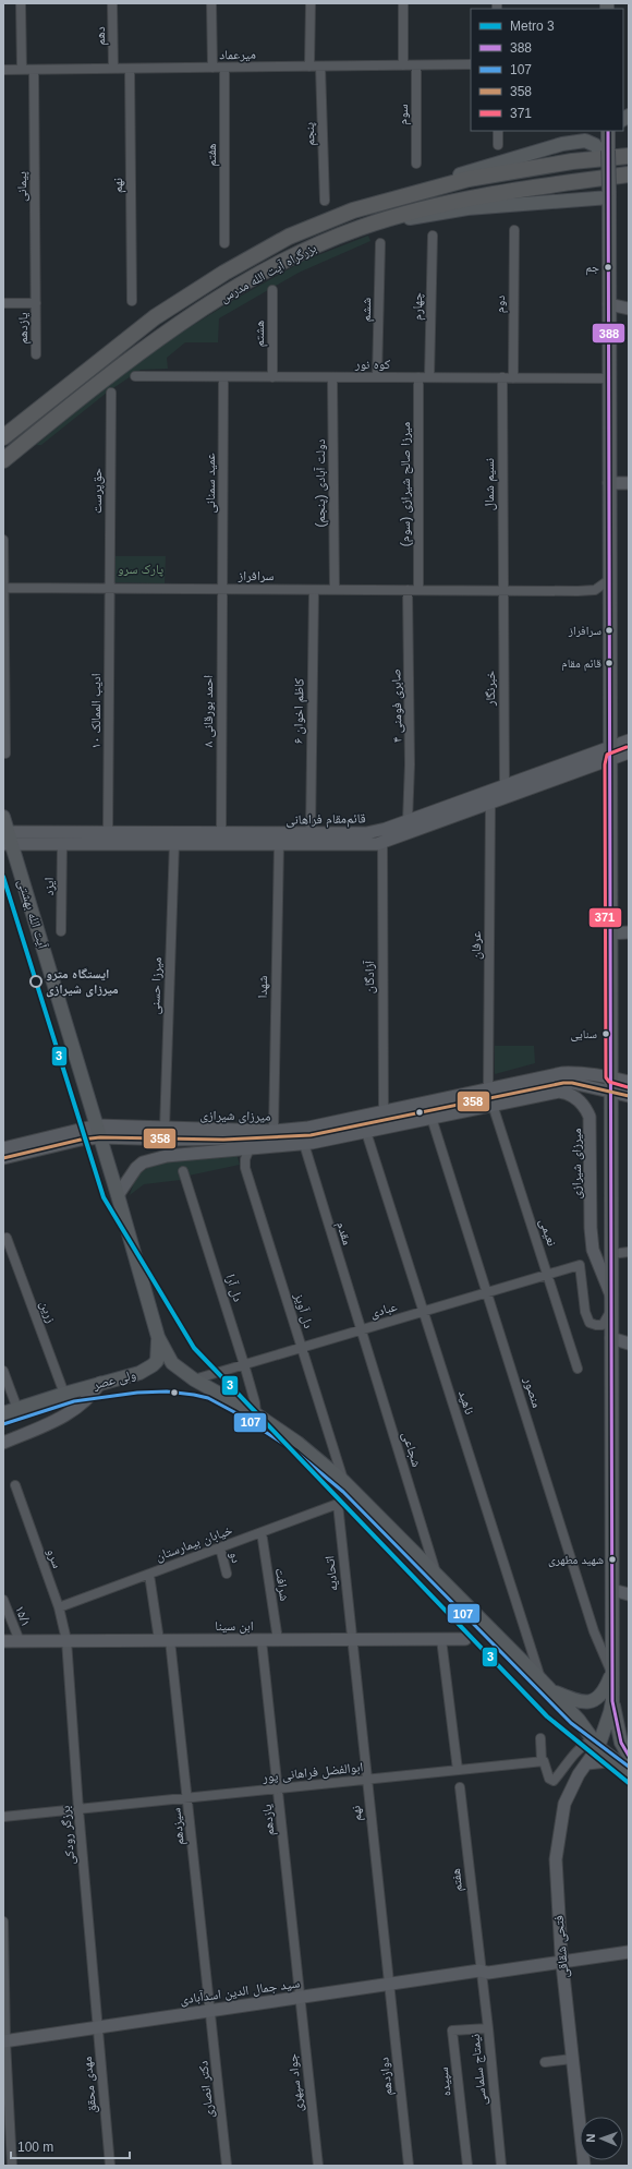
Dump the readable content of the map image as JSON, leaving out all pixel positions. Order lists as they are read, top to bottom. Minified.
{"streets":{"highway":["بزرگراه آیت الله مدرس"],"main road":["قائم‌مقام فراهانی","آیت الله بهشتی","میرزای شیرازی","ولی عصر","ابن سینا","فتحی شقاقی","سید جمال الدین اسدآبادی"],"street":["دهم","میرعماد","سوم","پنجم","هفتم","نهم","پیمانی","دوم","چهارم","ششم","یازدهم","هشتم","کوه نور","عمید سمنانی","دولت آبادی (پنجم)","میرزا صالح شیرازی (سوم)","نسیم شمال","حق‌پرست","سرافراز","خبرنگار","صابری فومنی ۴","ادیب الممالک ۱۰","احمد بورقانی ۸","کاظم اخوان ۶","ایزد","عرفان","آزادگان","میرزا حسنی","شهدا","نعیمی","مقدم","دل آرا","عبادی","دل آویز","زرین","منصور","ناهید","شجاعی","خیابان بیمارستان","دو","سرو","اتحادیه","شرافت","۱۵/۱","ابوالفضل فراهانی پور","سیزدهم","برزگر رودکی","نیمتاج سلماسی","دوازدهم","سپیده","جواد سپهری","مهدی محقق","دکتر انصاری"]},"crossings":[["دهم","میرعماد"],["میرعماد","سوم"],["میرعماد","پنجم"],["میرعماد","هفتم"],["میرعماد","نهم"],["میرعماد","پیمانی"],["هفتم","سید جمال الدین اسدآبادی"],["هفتم","نیمتاج سلماسی"],["نهم","اتحادیه"],["نهم","ابن سینا"],["نهم","ابوالفضل فراهانی پور"],["نهم","سید جمال الدین اسدآبادی"],["نهم","دوازدهم"],["پیمانی","یازدهم"],["دوم","کوه نور"],["چهارم","کوه نور"],["ششم","کوه نور"],["یازدهم","ابن سینا"],["یازدهم","ابوالفضل فراهانی پور"],["یازدهم","سید جمال الدین اسدآبادی"],["یازدهم","جواد سپهری"],["هشتم","کوه نور"],["کوه نور","عمید سمنانی"],["کوه نور","دولت آبادی (پنجم)"],["کوه نور","میرزا صالح شیرازی (سوم)"],["کوه نور","نسیم شمال"],["عمید سمنانی","سرافراز"],["عمید سمنانی","احمد بورقانی ۸"],["دولت آبادی (پنجم)","سرافراز"],["میرزا صالح شیرازی (سوم)","سرافراز"],["نسیم شمال","سرافراز"],["نسیم شمال","خبرنگار"],["حق‌پرست","سرافراز"],["حق‌پرست","ادیب الممالک ۱۰"],["سرافراز","خبرنگار"],["سرافراز","صابری فومنی ۴"],["سرافراز","ادیب الممالک ۱۰"],["سرافراز","احمد بورقانی ۸"],["سرافراز","کاظم اخوان ۶"],["خبرنگار","قائم‌مقام فراهانی"],["صابری فومنی ۴","قائم‌مقام فراهانی"],["ادیب الممالک ۱۰","قائم‌مقام فراهانی"],["احمد بورقانی ۸","قائم‌مقام فراهانی"],["کاظم اخوان ۶","قائم‌مقام فراهانی"],["قائم‌مقام فراهانی","ایزد"],["قائم‌مقام فراهانی","آیت الله بهشتی"],["قائم‌مقام فراهانی","عرفان"],["قائم‌مقام فراهانی","آزادگان"],["قائم‌مقام فراهانی","میرزا حسنی"],["قائم‌مقام فراهانی","شهدا"],["آیت الله بهشتی","میرزای شیرازی"],["آیت الله بهشتی","ولی عصر"],["عرفان","میرزای شیرازی"],["آزادگان","میرزای شیرازی"],["میرزا حسنی","میرزای شیرازی"],["شهدا","میرزای شیرازی"],["میرزای شیرازی","نعیمی"],["میرزای شیرازی","مقدم"],["میرزای شیرازی","دل آویز"],["میرزای شیرازی","منصور"],["میرزای شیرازی","ناهید"],["نعیمی","عبادی"],["مقدم","عبادی"],["مقدم","شجاعی"],["دل آرا","عبادی"],["عبادی","دل آویز"],["عبادی","منصور"],["عبادی","ناهید"],["عبادی","شجاعی"],["زرین","ولی عصر"],["خیابان بیمارستان","دو"],["خیابان بیمارستان","سرو"],["خیابان بیمارستان","اتحادیه"],["خیابان بیمارستان","شرافت"],["خیابان بیمارستان","سیزدهم"],["سرو","ابن سینا"],["سرو","برزگر رودکی"],["اتحادیه","ابن سینا"],["شرافت","ابن سینا"],["۱۵/۱","ابن سینا"],["ابن سینا","سیزدهم"],["ابن سینا","برزگر رودکی"],["ابوالفضل فراهانی پور","سیزدهم"],["ابوالفضل فراهانی پور","برزگر رودکی"],["سیزدهم","سید جمال الدین اسدآبادی"],["سیزدهم","دکتر انصاری"],["برزگر رودکی","سید جمال الدین اسدآبادی"],["برزگر رودکی","مهدی محقق"],["فتحی شقاقی","سید جمال الدین اسدآبادی"],["سید جمال الدین اسدآبادی","نیمتاج سلماسی"],["سید جمال الدین اسدآبادی","دوازدهم"],["سید جمال الدین اسدآبادی","جواد سپهری"],["سید جمال الدین اسدآبادی","مهدی محقق"],["سید جمال الدین اسدآبادی","دکتر انصاری"],["نیمتاج سلماسی","سپیده"]],"parks":["پارک سرو"],"places":["جم","سرافراز","قائم مقام","ایستگاه مترو میرزای شیرازی","سنایی","شهید مطهری"],"lines":["transit line 388","transit line 371","metro line 3","transit line 358","transit line 107"],"legend":["Metro 3","388","107","358","371"],"scale_bar":"100 m","north":"left"}
